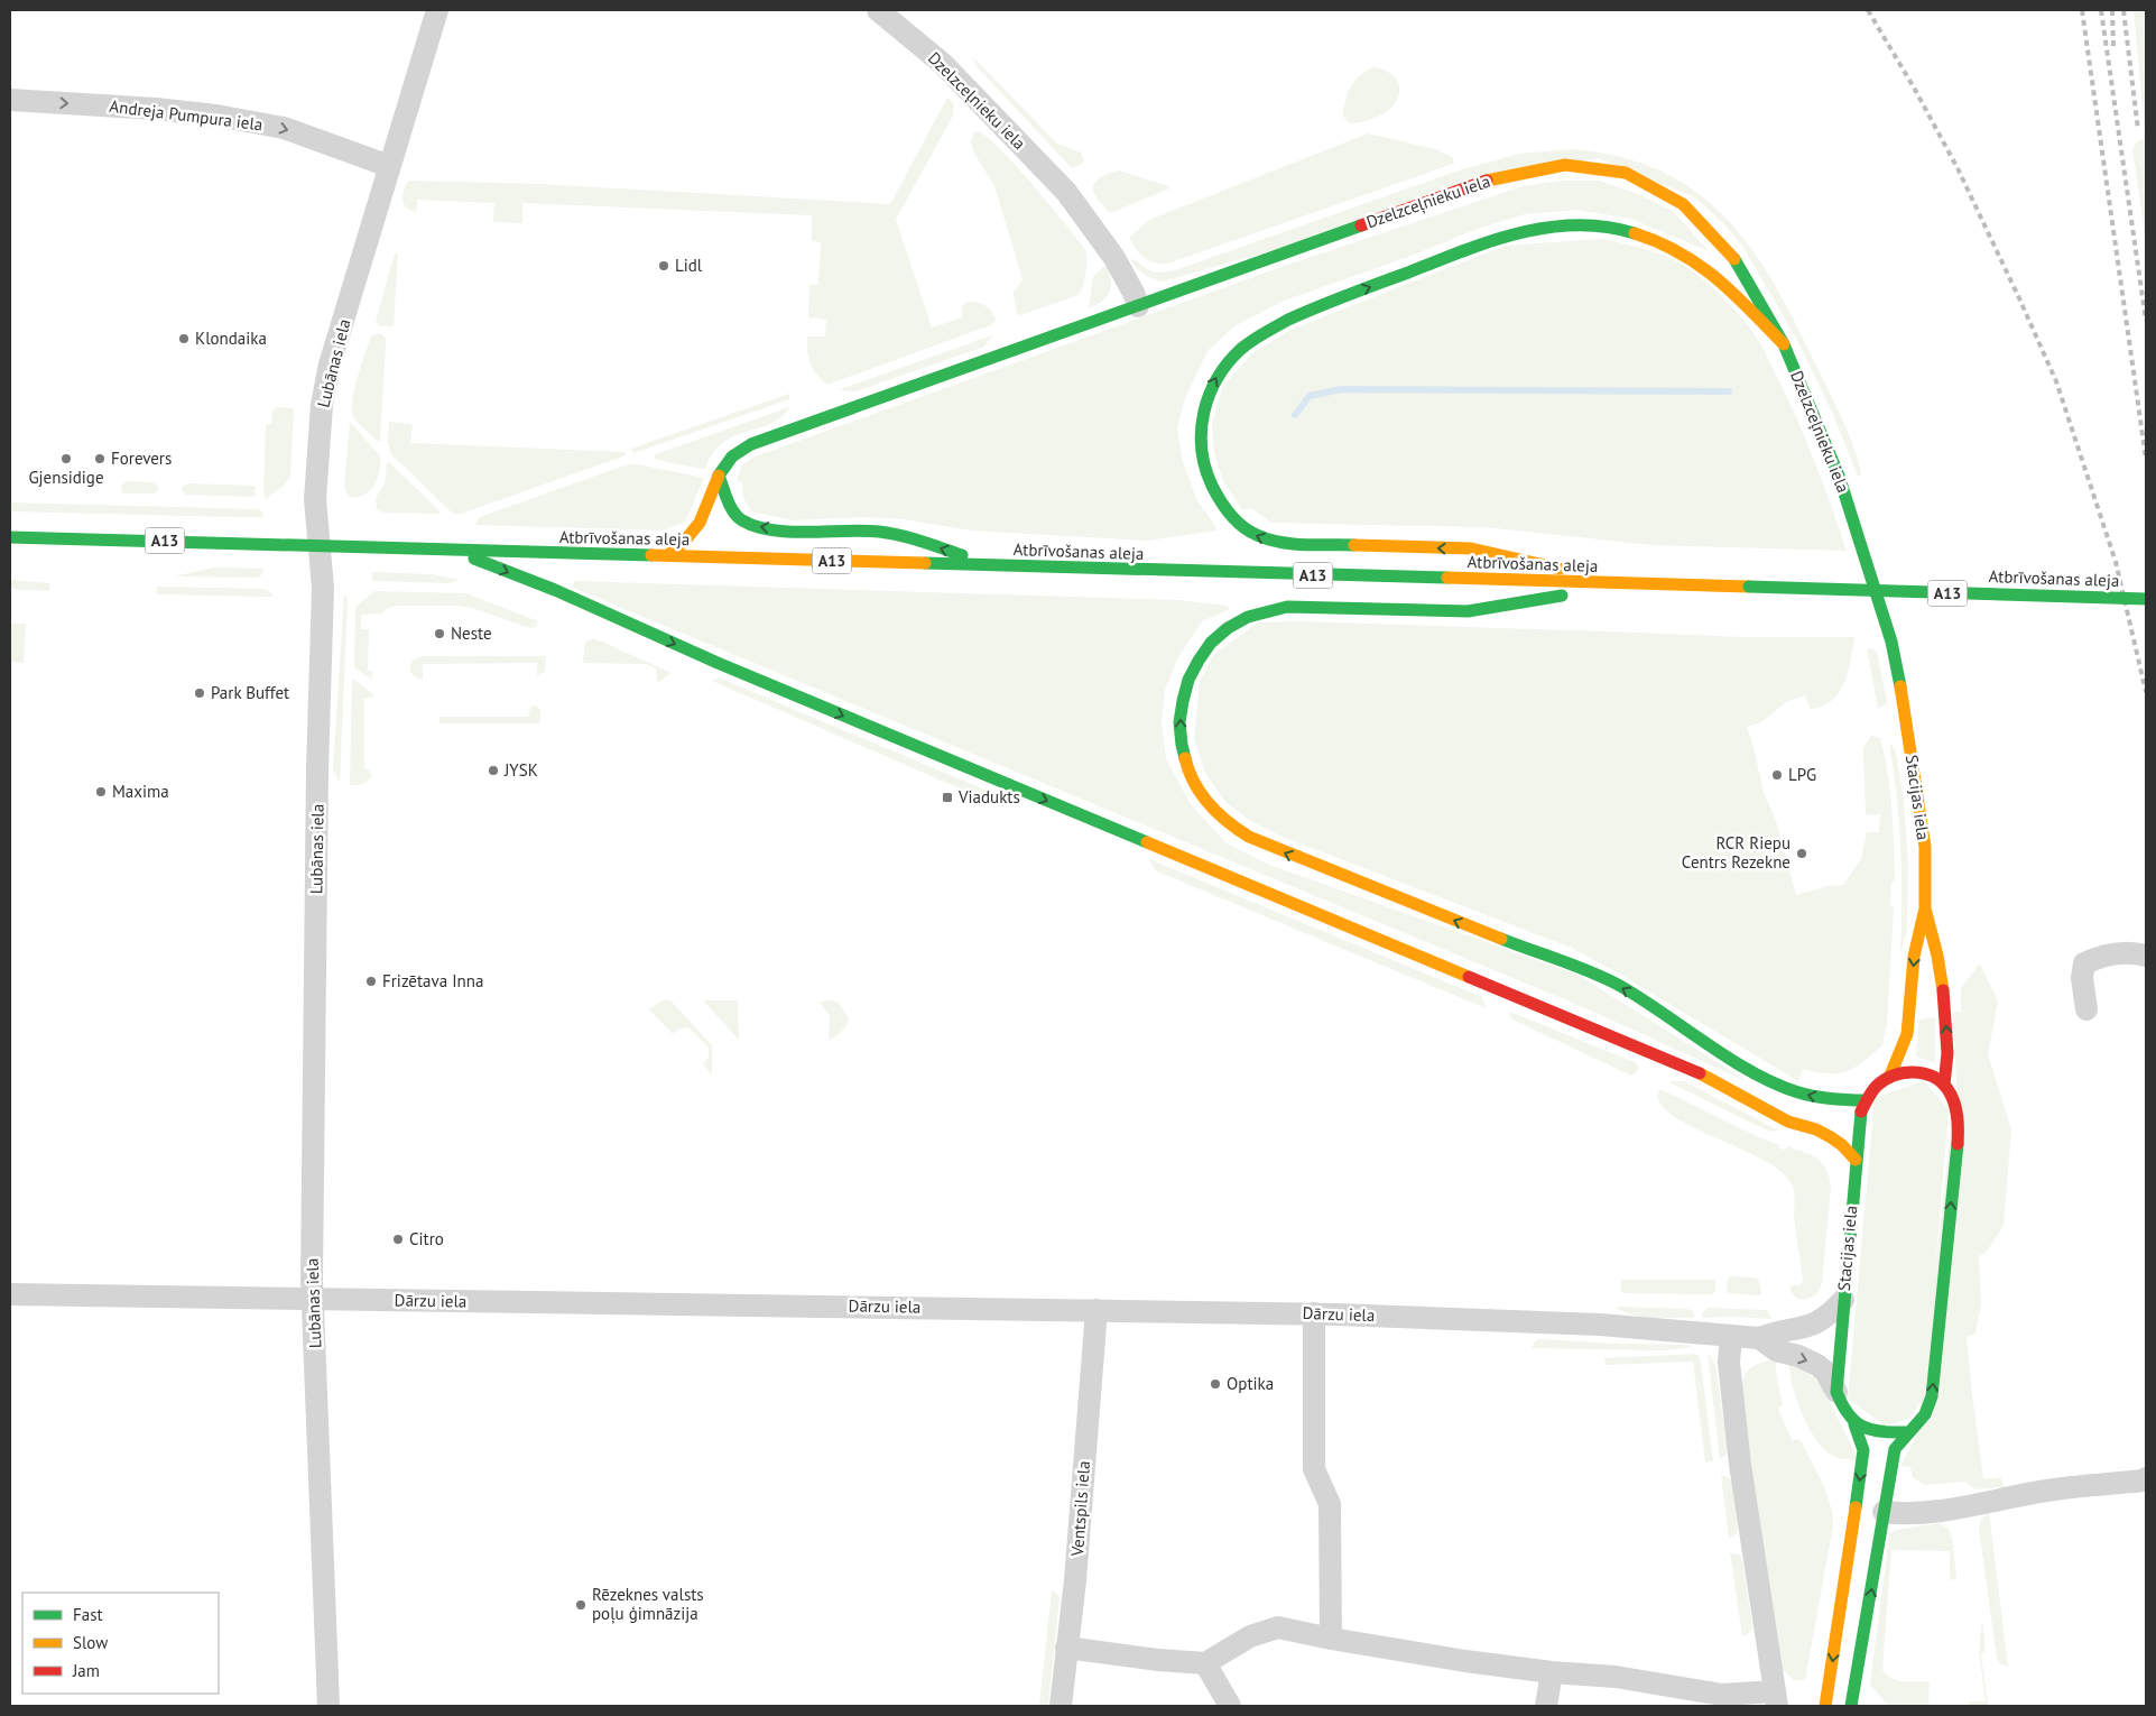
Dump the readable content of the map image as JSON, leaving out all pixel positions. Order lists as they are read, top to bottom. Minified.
{"streets":{"main road":["Dzelzceļnieku iela","Atbrīvošanas aleja","A13","Stacijas iela"],"street":["Andreja Pumpura iela","Lubānas iela","Dārzu iela","Ventspils iela"]},"crossings":[["Dzelzceļnieku iela","Stacijas iela"],["Andreja Pumpura iela","Lubānas iela"],["Lubānas iela","Atbrīvošanas aleja"],["Lubānas iela","Dārzu iela"],["Stacijas iela","Dārzu iela"],["Dārzu iela","Ventspils iela"]],"one_way":["Andreja Pumpura iela"],"places":{"other":["Lidl","Klondaika","Gjensidige","Forevers","Neste","Park Buffet","JYSK","LPG","Maxima","RCR Riepu Centrs Rezekne","Frizētava Inna","Citro","Optika","Rēzeknes valsts poļu ģimnāzija"],"transit":["Viadukts"]},"legend":["Fast","Slow","Jam"]}
